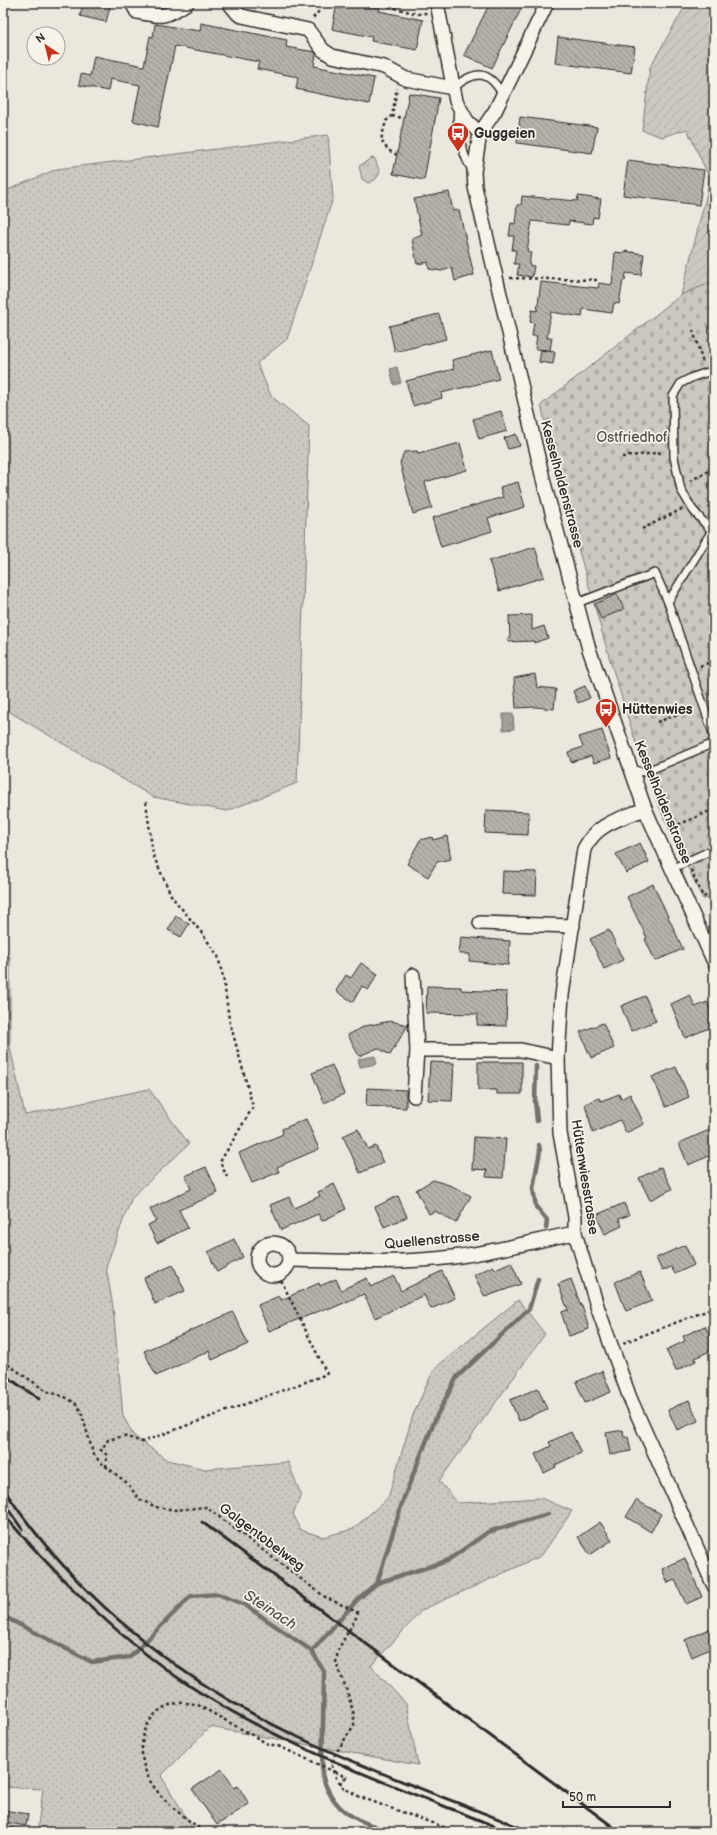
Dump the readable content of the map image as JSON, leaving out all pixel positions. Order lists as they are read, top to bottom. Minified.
{"streets":{"street":["Kesselhaldenstrasse","Hüttenwiesstrasse","Quellenstrasse"],"path":["Galgentobelweg"]},"crossings":[["Kesselhaldenstrasse","Hüttenwiesstrasse"],["Hüttenwiesstrasse","Quellenstrasse"]],"water":["Steinach"],"parks":["Ostfriedhof"],"places":{"bus stop":["Guggeien","Hüttenwies"]},"scale_bar":"50 m","north":"top left"}
